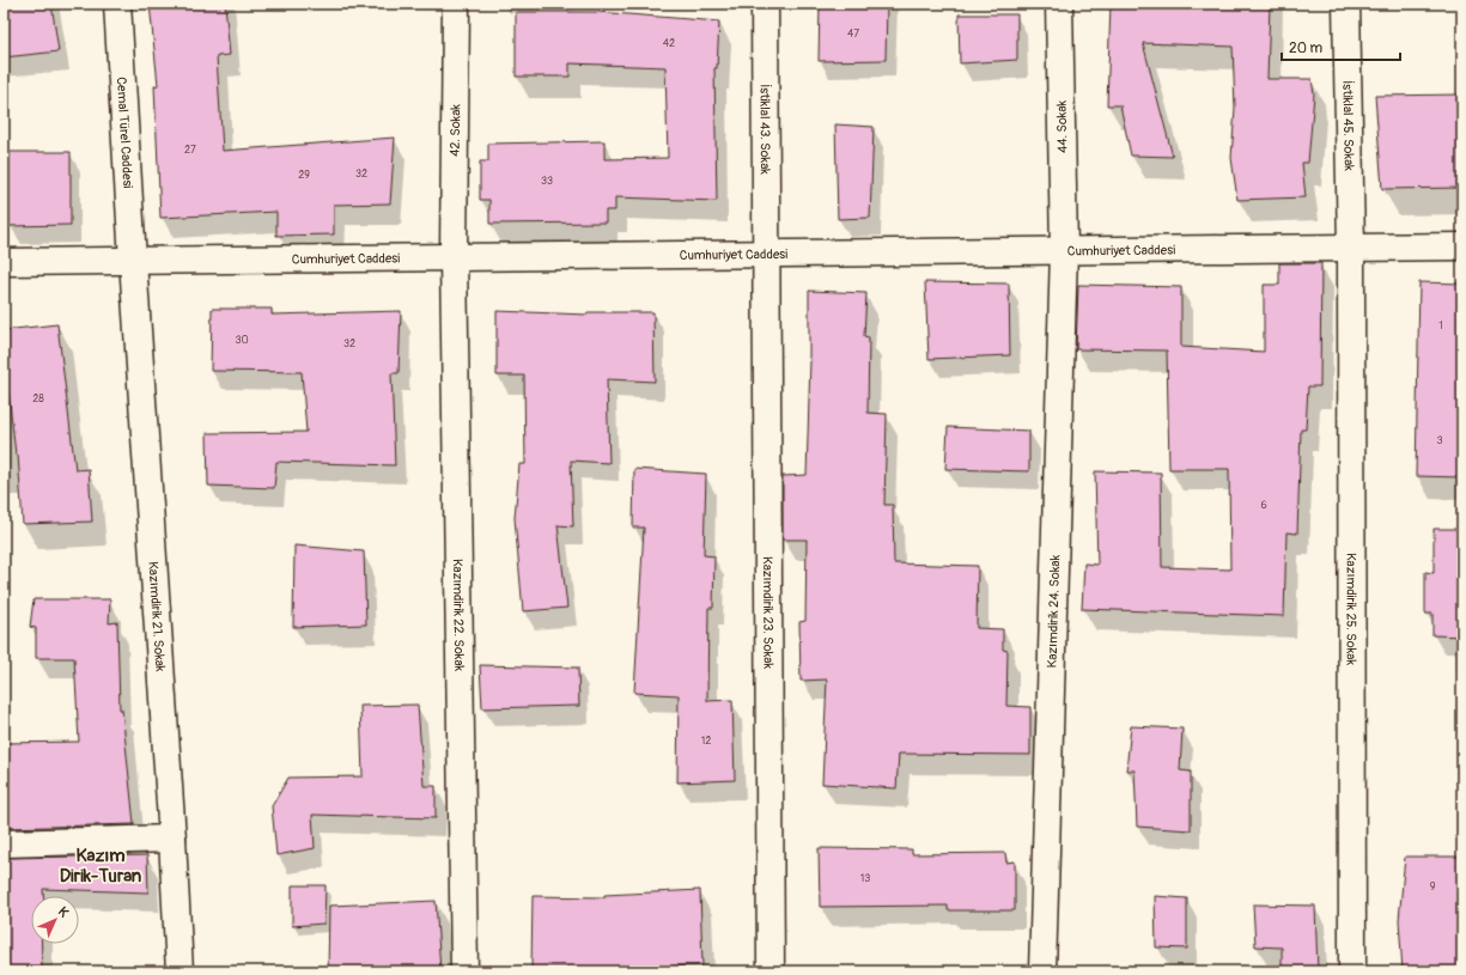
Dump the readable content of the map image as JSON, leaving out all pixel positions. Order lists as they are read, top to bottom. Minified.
{"streets":{"street":["İstiklal 45. Sokak","44. Sokak","İstiklal 43. Sokak","42. Sokak","Cemal Türel Caddesi","Cumhuriyet Caddesi","Kazımdirik 25. Sokak","Kazımdirik 24. Sokak","Kazımdirik 23. Sokak","Kazımdirik 22. Sokak","Kazımdirik 21. Sokak"]},"crossings":[["İstiklal 45. Sokak","Cumhuriyet Caddesi"],["İstiklal 45. Sokak","Kazımdirik 25. Sokak"],["44. Sokak","Cumhuriyet Caddesi"],["44. Sokak","Kazımdirik 24. Sokak"],["İstiklal 43. Sokak","Cumhuriyet Caddesi"],["İstiklal 43. Sokak","Kazımdirik 23. Sokak"],["42. Sokak","Cumhuriyet Caddesi"],["42. Sokak","Kazımdirik 22. Sokak"],["Cemal Türel Caddesi","Cumhuriyet Caddesi"],["Cemal Türel Caddesi","Kazımdirik 21. Sokak"],["Cumhuriyet Caddesi","Kazımdirik 25. Sokak"],["Cumhuriyet Caddesi","Kazımdirik 24. Sokak"],["Cumhuriyet Caddesi","Kazımdirik 23. Sokak"],["Cumhuriyet Caddesi","Kazımdirik 22. Sokak"],["Cumhuriyet Caddesi","Kazımdirik 21. Sokak"]],"districts":["Kazım Dirik-Turan"],"house_numbers":["47","42","27","32","29","33","1","30","32","28","3","6","12","13","9"],"scale_bar":"20 m","north":"top right"}
